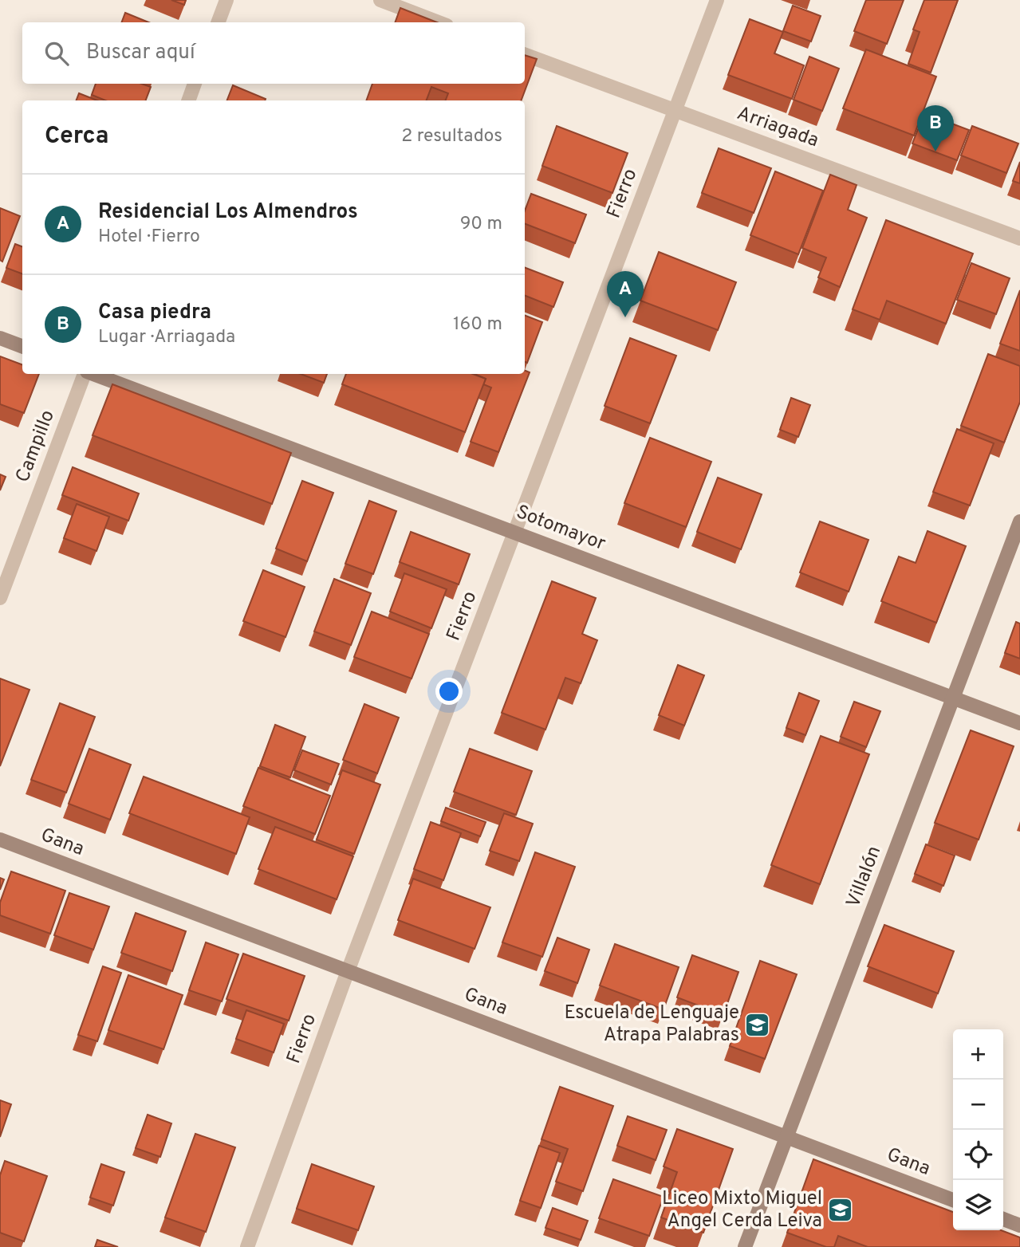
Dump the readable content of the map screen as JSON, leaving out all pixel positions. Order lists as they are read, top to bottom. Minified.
{"streets":{"street":["Arriagada","Fierro","Campillo","Sotomayor","Gana","Villalón"]},"crossings":[["Arriagada","Fierro"],["Fierro","Sotomayor"],["Fierro","Gana"],["Sotomayor","Villalón"],["Gana","Villalón"]],"places":{"school or university":["Escuela de Lenguaje Atrapa Palabras","Liceo Mixto Miguel Angel Cerda Leiva"]},"page":{"search":"Buscar aquí","heading":["Cerca","2 resultados"],"pins":["B","A"],"list":[{"mark":"A","name":"Residencial Los Almendros","note":"Hotel · Fierro","value":"90 m"},{"mark":"B","name":"Casa piedra","note":"Lugar · Arriagada","value":"160 m"}],"map_buttons":["+","−"]}}
